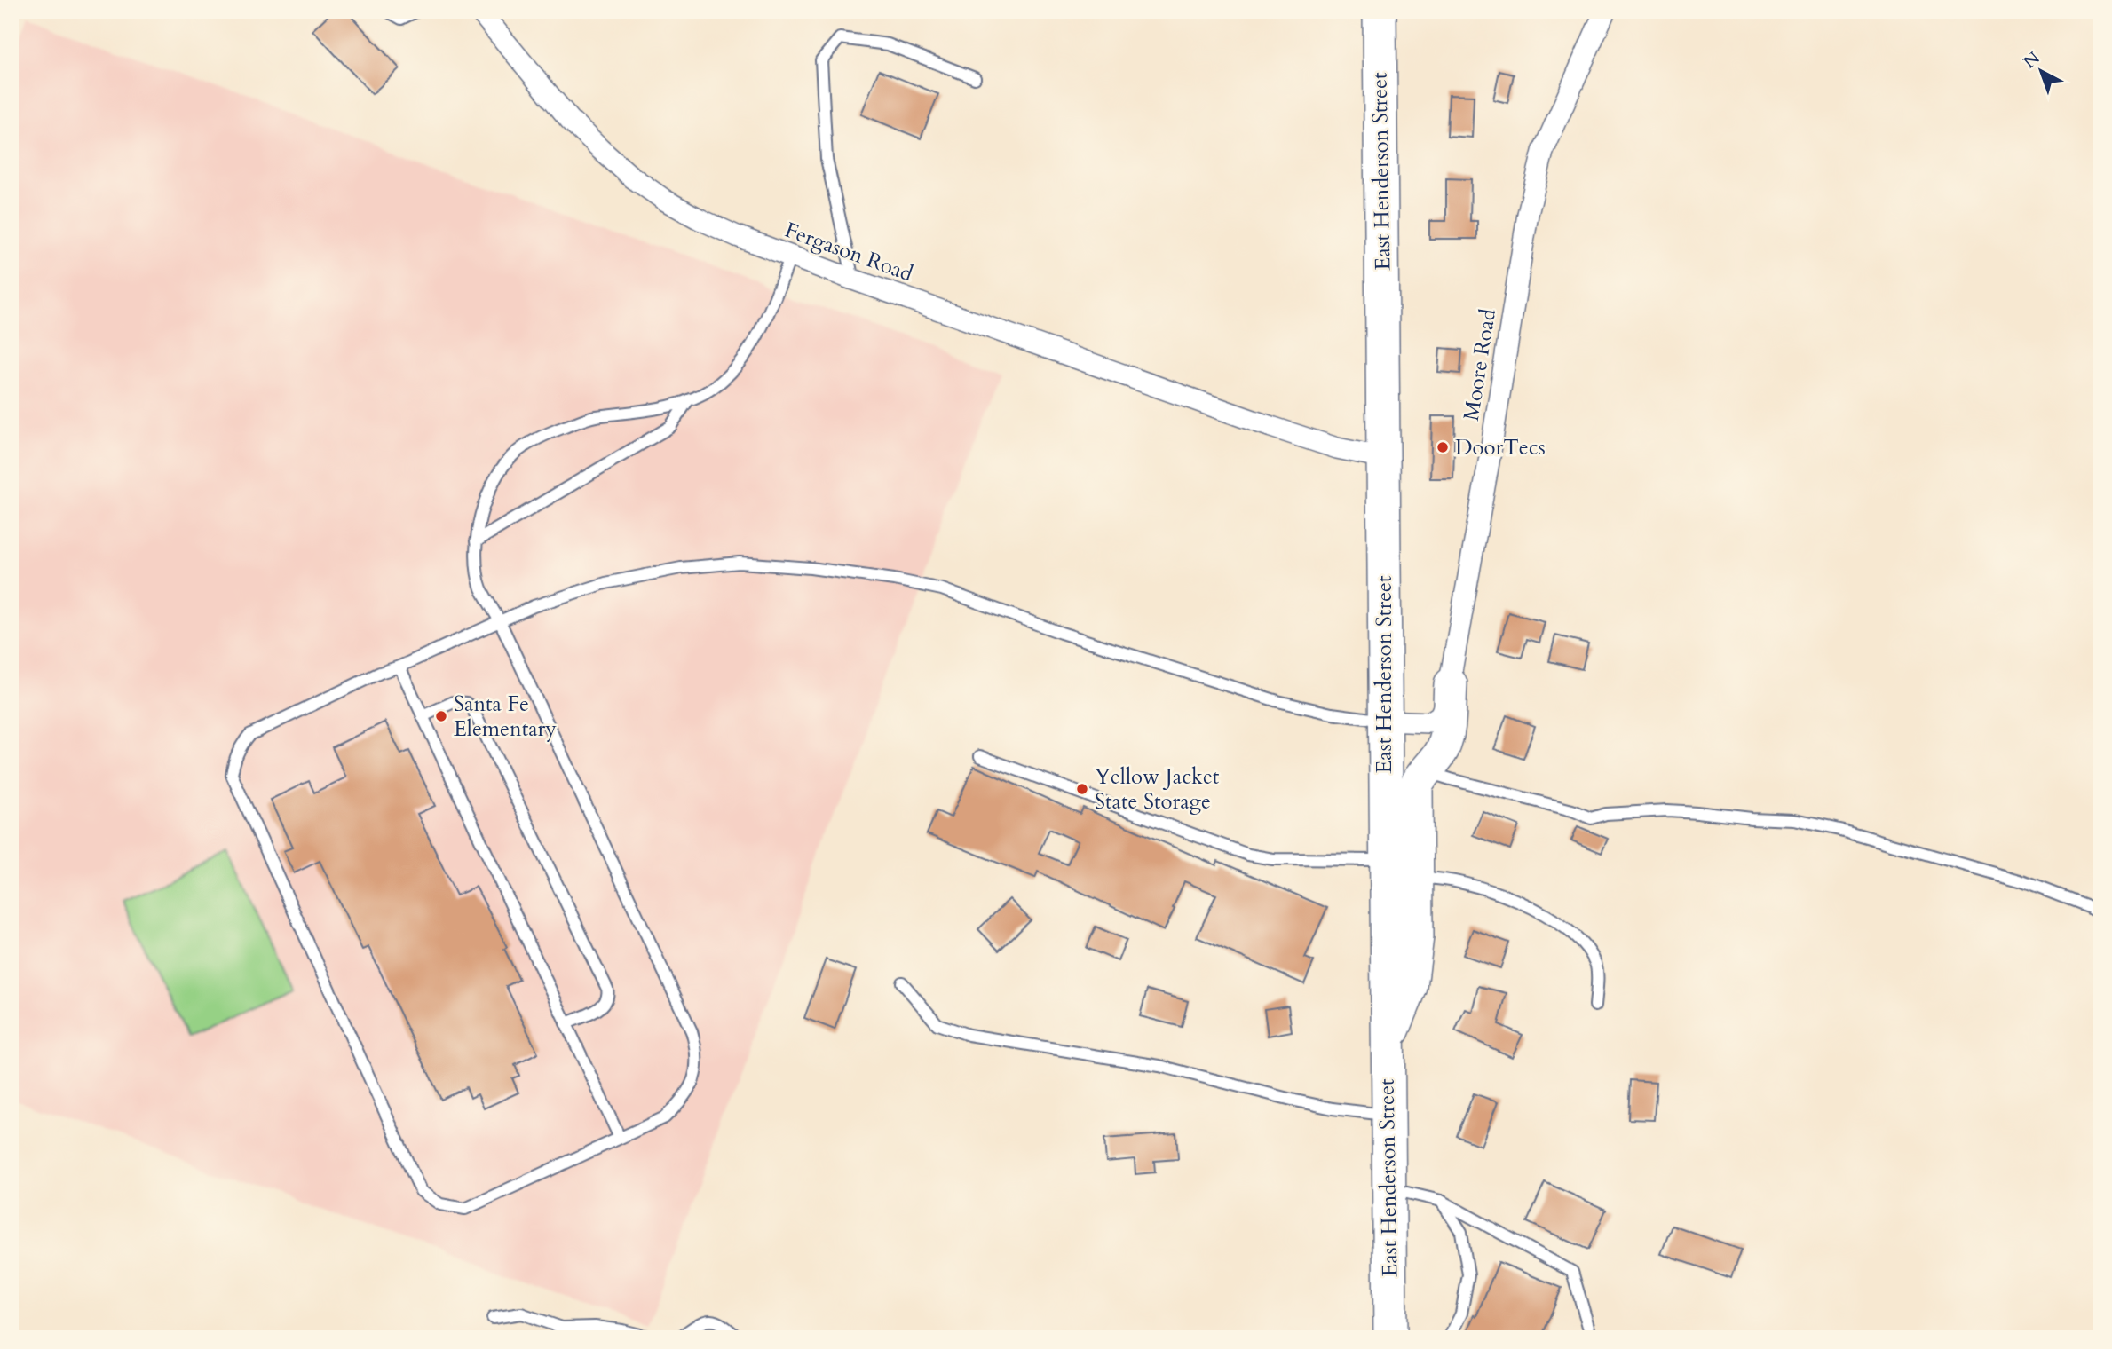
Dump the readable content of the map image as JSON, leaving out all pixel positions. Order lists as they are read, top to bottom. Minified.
{"streets":{"main road":["East Henderson Street"],"street":["Fergason Road","Moore Road"]},"crossings":[["East Henderson Street","Fergason Road"],["East Henderson Street","Moore Road"]],"places":["DoorTecs","Santa Fe Elementary","Yellow Jacket State Storage"],"north":"top left"}
